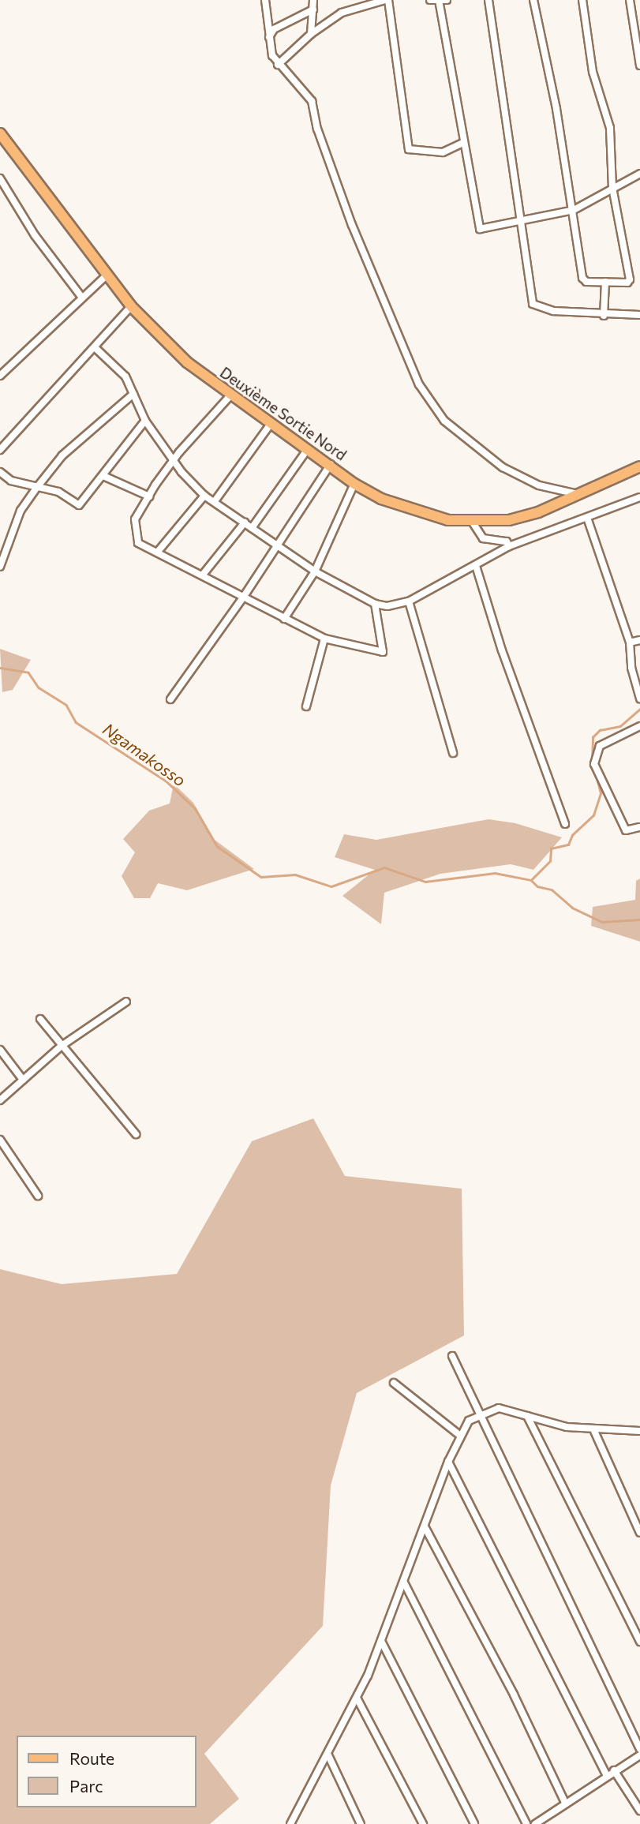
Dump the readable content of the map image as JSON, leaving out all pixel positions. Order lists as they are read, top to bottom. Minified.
{"streets":{"main road":["Deuxième Sortie Nord"]},"water":["Ngamakosso"],"legend":["Route","Parc"]}
